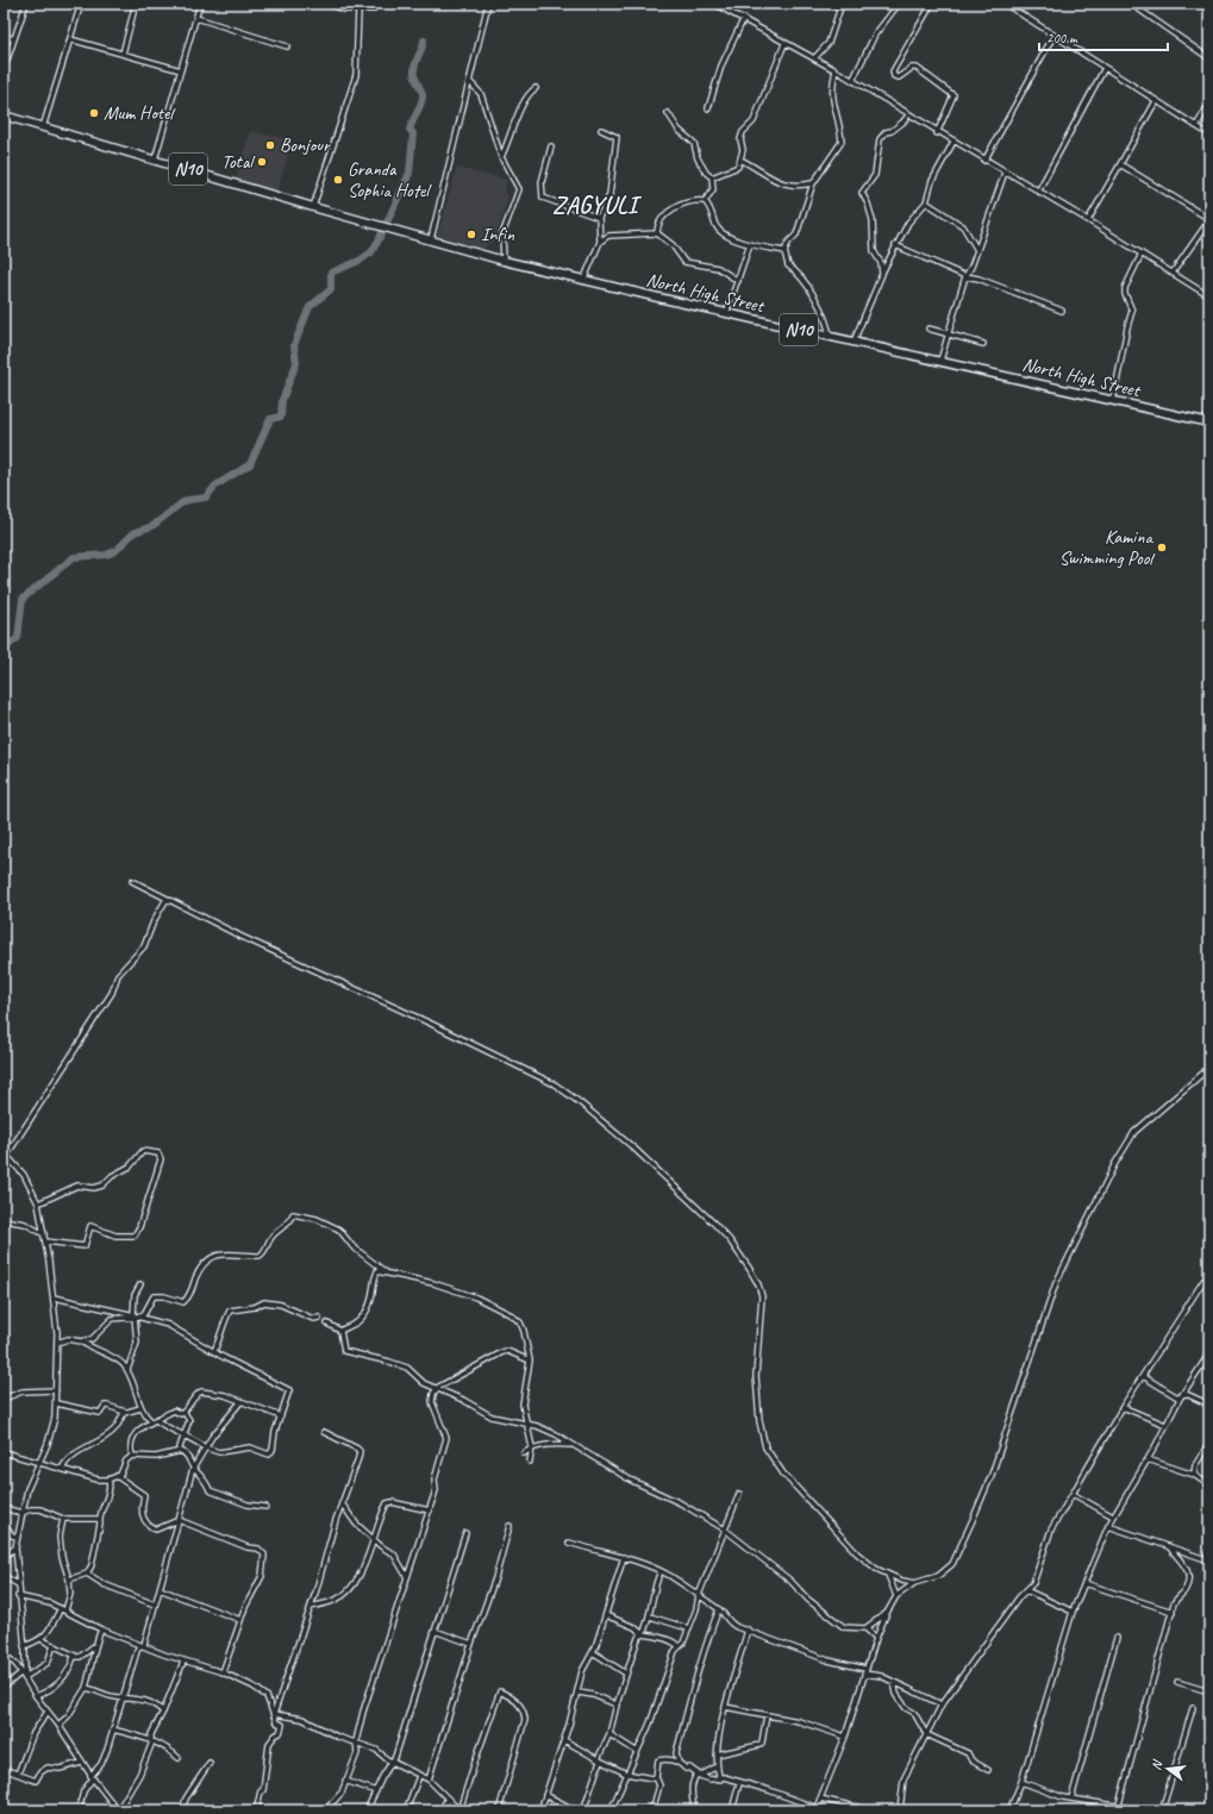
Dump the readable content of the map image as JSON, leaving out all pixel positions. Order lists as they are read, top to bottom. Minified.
{"streets":{"highway":["N10","North High Street"]},"crossings":[["N10","North High Street"]],"districts":["ZAGYULI"],"places":["Mum Hotel","Bonjour","Total","Granda Sophia Hotel","Infin","Kamina Swimming Pool"],"scale_bar":"200 m","north":"left"}
